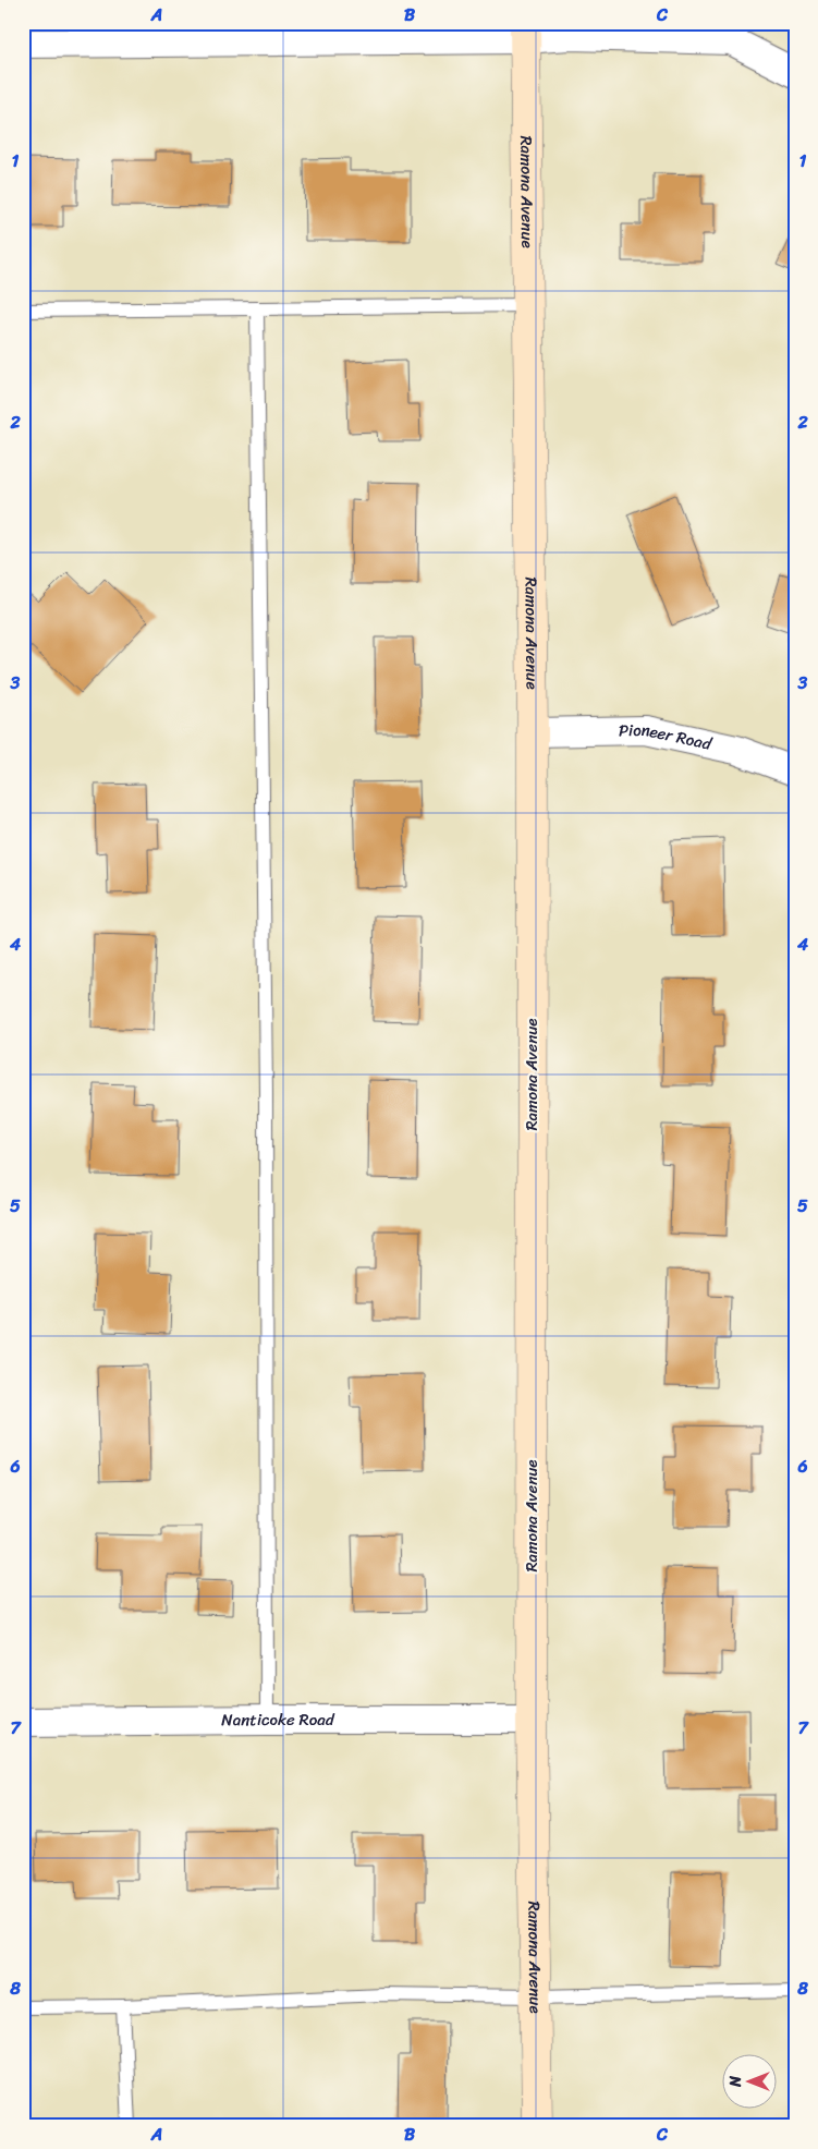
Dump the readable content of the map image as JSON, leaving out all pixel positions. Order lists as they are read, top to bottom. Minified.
{"streets":{"street":["Ramona Avenue","Pioneer Road","Nanticoke Road"]},"crossings":[["Ramona Avenue","Pioneer Road"],["Ramona Avenue","Nanticoke Road"]],"north":"left","grid":{"columns":["A","B","C"],"rows":["1","2","3","4","5","6","7","8"]}}
